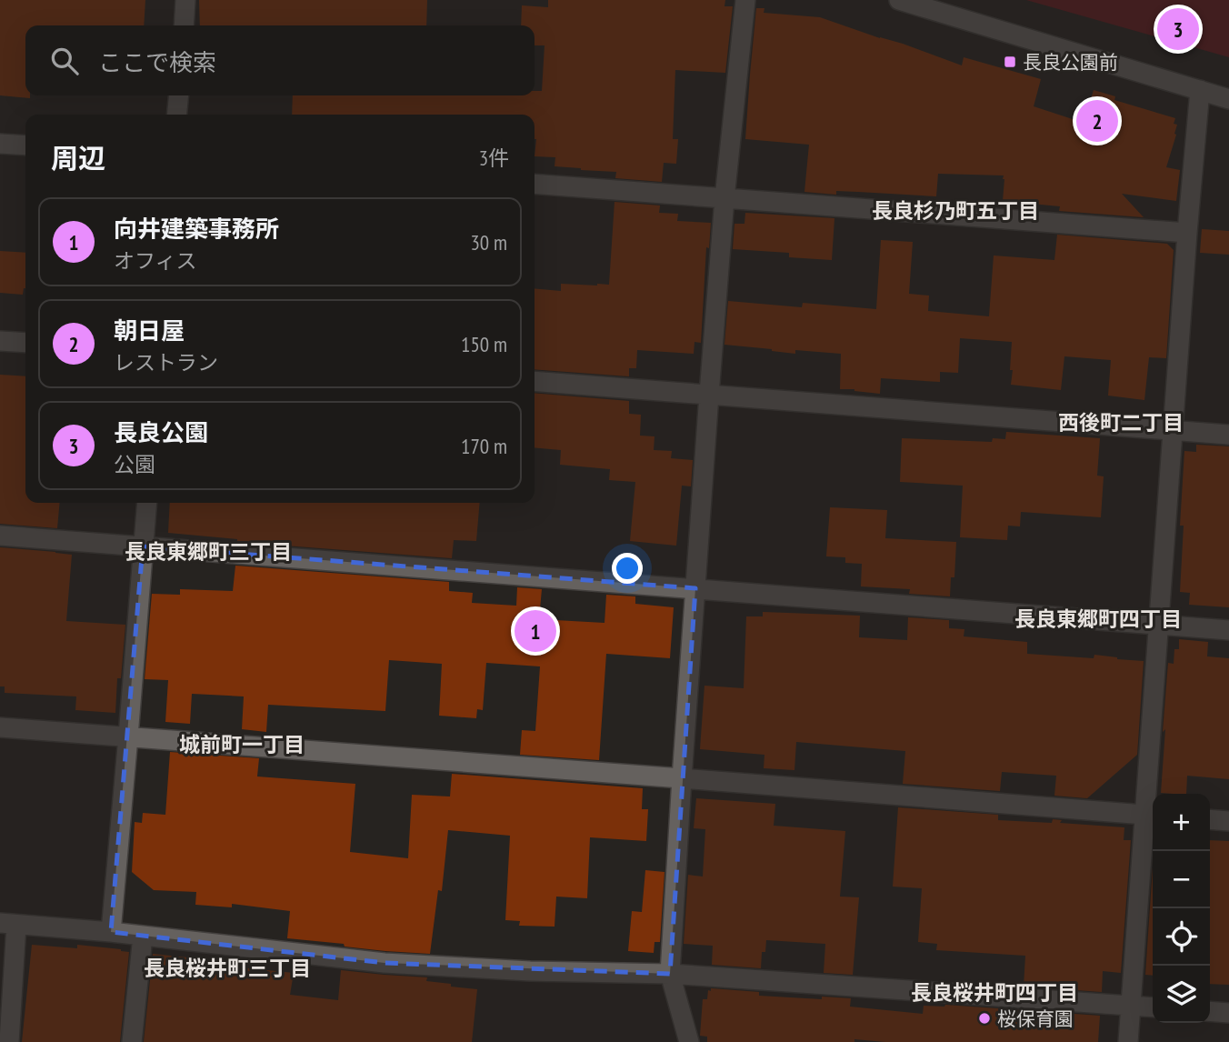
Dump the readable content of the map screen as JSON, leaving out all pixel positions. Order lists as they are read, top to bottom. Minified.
{"districts":["長良杉乃町五丁目","西後町二丁目","長良東郷町三丁目","長良東郷町四丁目","城前町一丁目","長良桜井町三丁目","長良桜井町四丁目"],"places":{"transit":["長良公園前"],"other":["桜保育園"]},"page":{"pins":["3","2","1"],"search":"ここで検索","heading":["周辺","3件"],"list":[{"mark":"1","name":"向井建築事務所","note":"オフィス","value":"30 m"},{"mark":"2","name":"朝日屋","note":"レストラン","value":"150 m"},{"mark":"3","name":"長良公園","note":"公園","value":"170 m"}],"map_buttons":["+","−"]}}
